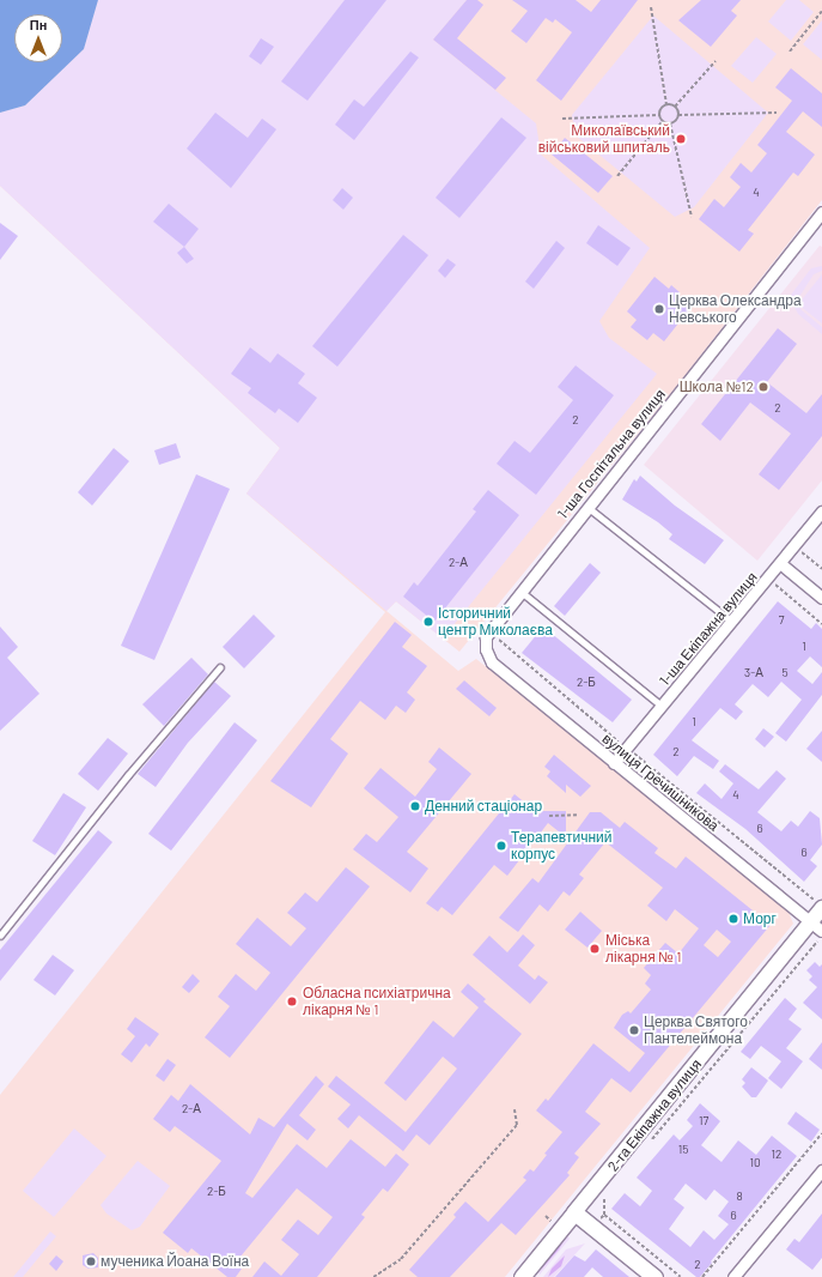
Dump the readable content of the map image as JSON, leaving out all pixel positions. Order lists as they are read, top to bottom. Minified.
{"streets":{"main road":["2-га Екіпажна вулиця"],"street":["1-ша Госпітальна вулиця","1-ша Екіпажна вулиця","вулиця Гречишникова"]},"crossings":[["1-ша Госпітальна вулиця","вулиця Гречишникова"],["1-ша Екіпажна вулиця","вулиця Гречишникова"],["вулиця Гречишникова","2-га Екіпажна вулиця"]],"places":["Миколаївський військовий шпиталь","Церква Олександра Невського","Школа №12","Історичний центр Миколаєва","Денний стаціонар","Терапевтичний корпус","Морг","Міська лікарня № 1","Обласна психіатрична лікарня № 1","Церква Святого Пантелеймона","мученика Йоана Воїна"],"house_numbers":["4","2","2","2-А","7","1","3-А","5","2-Б","1","2","4","6","6","2-А","17","15","12","10","2-Б","8","6","2"],"north":"top"}
